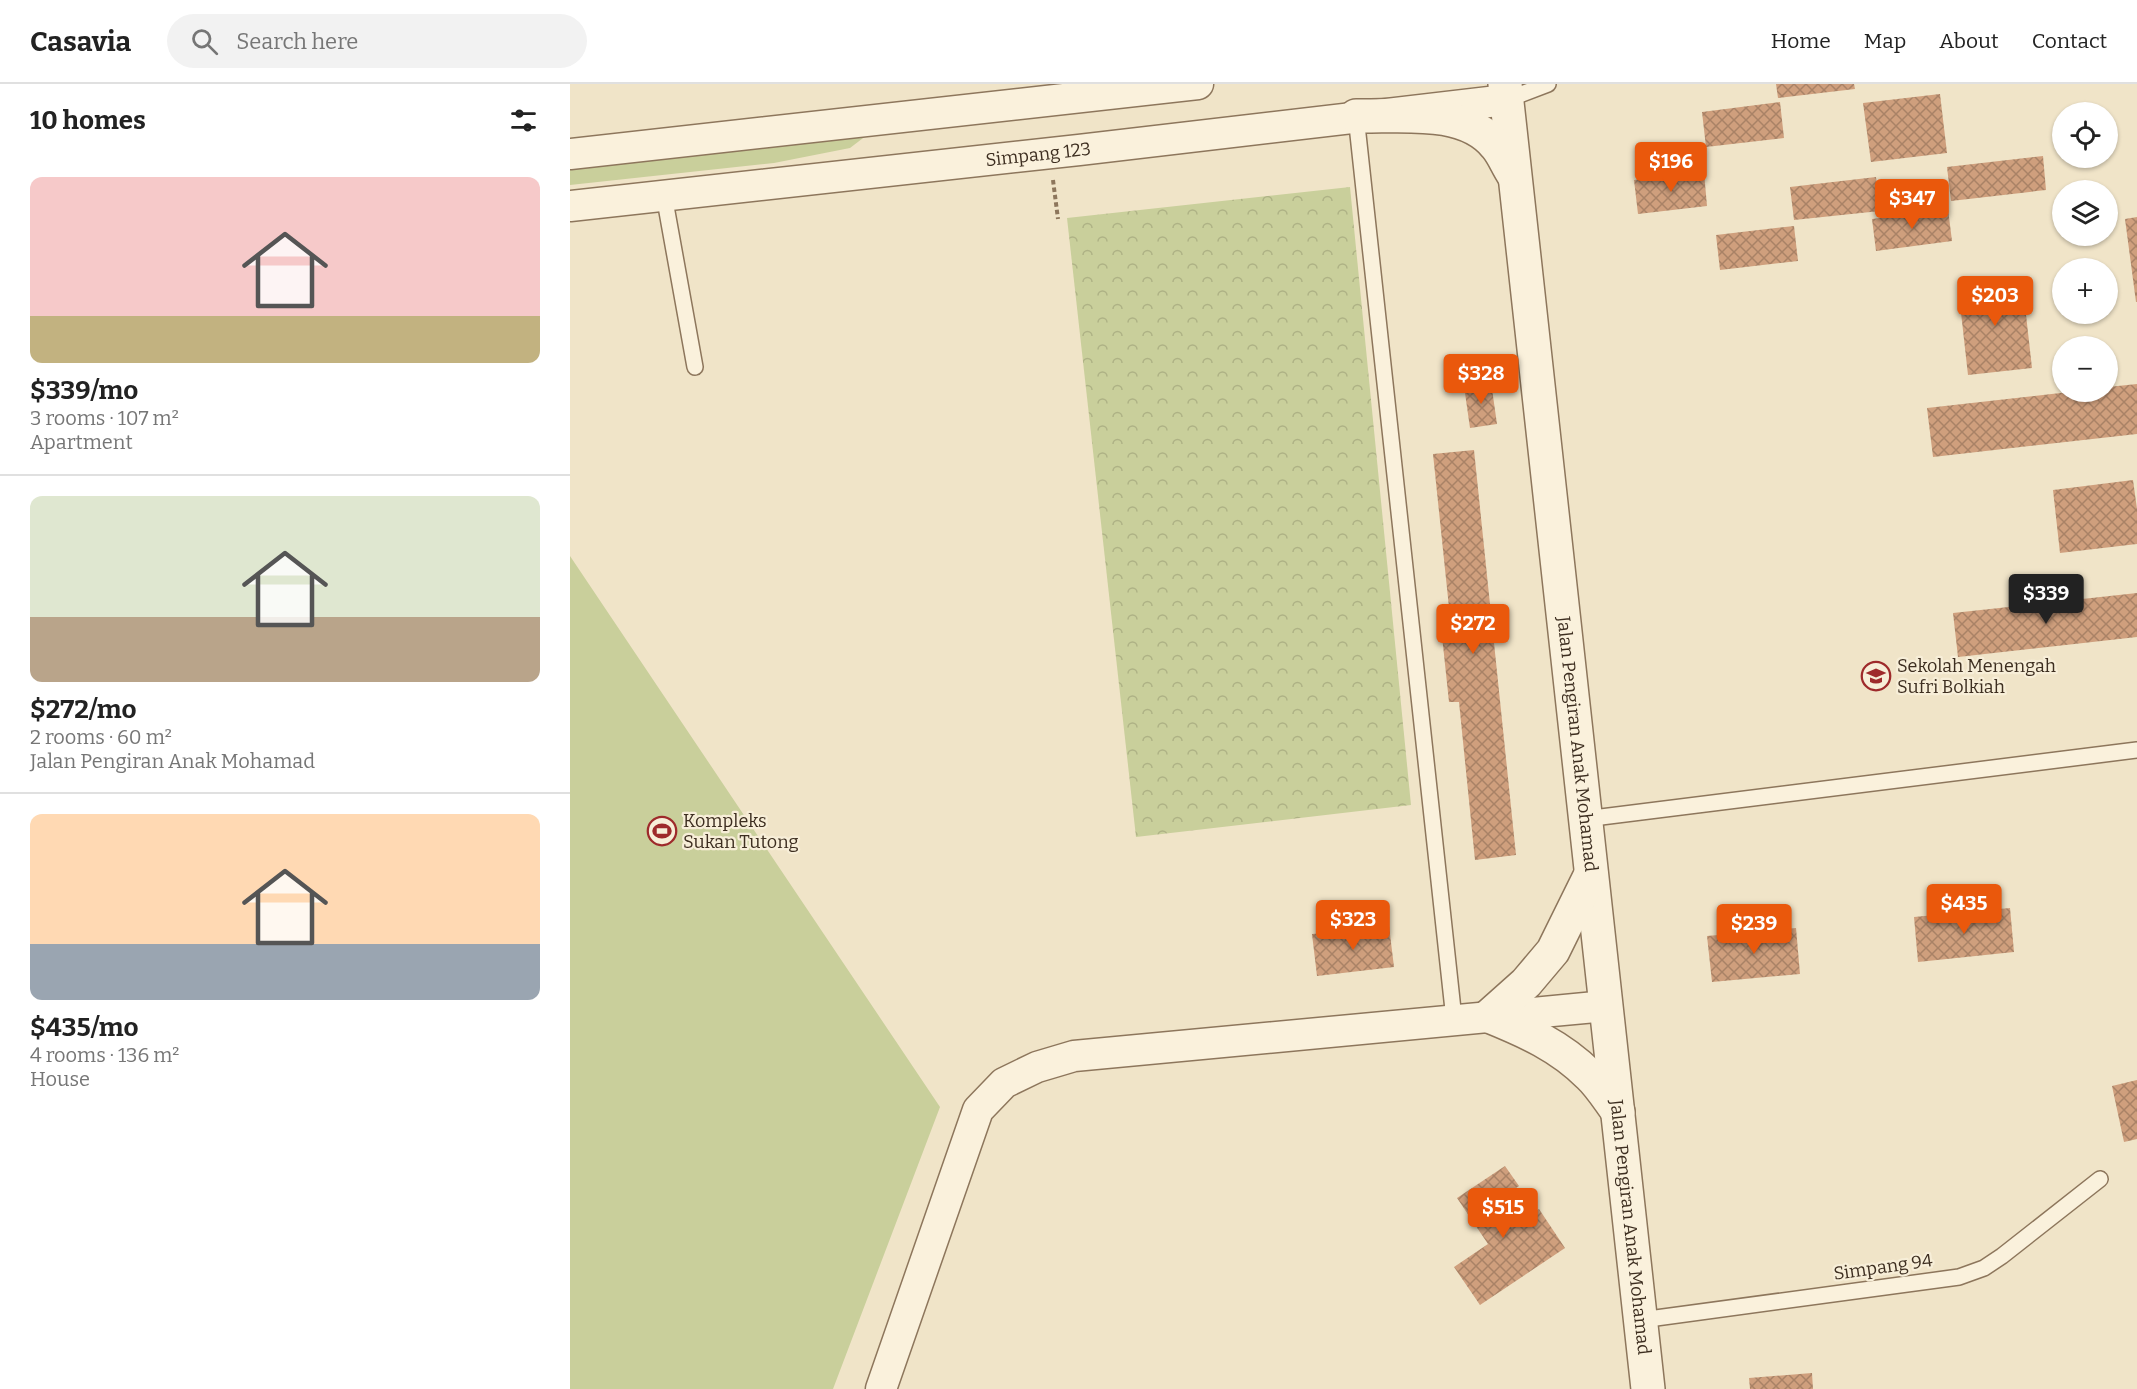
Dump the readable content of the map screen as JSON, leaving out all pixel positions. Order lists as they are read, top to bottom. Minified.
{"streets":{"street":["Simpang 123","Jalan Pengiran Anak Mohamad"],"lane":["Simpang 94"]},"crossings":[["Simpang 123","Jalan Pengiran Anak Mohamad"],["Jalan Pengiran Anak Mohamad","Simpang 94"]],"places":{"school or university":["Sekolah Menengah Sufri Bolkiah"],"sports":["Kompleks Sukan Tutong"]},"page":{"header":"Casavia","search":"Search here","nav":["Home","Map","About","Contact"],"heading":"10 homes","map_buttons":["+","−"],"price":["$196","$347","$203","$328","$339","$272","$435","$323","$239","$515"],"list":[{"name":"$339/mo","note":"3 rooms · 107 m² · Apartment"},{"name":"$272/mo","note":"2 rooms · 60 m² · Jalan Pengiran Anak Mohamad"},{"name":"$435/mo","note":"4 rooms · 136 m² · House"}]}}
